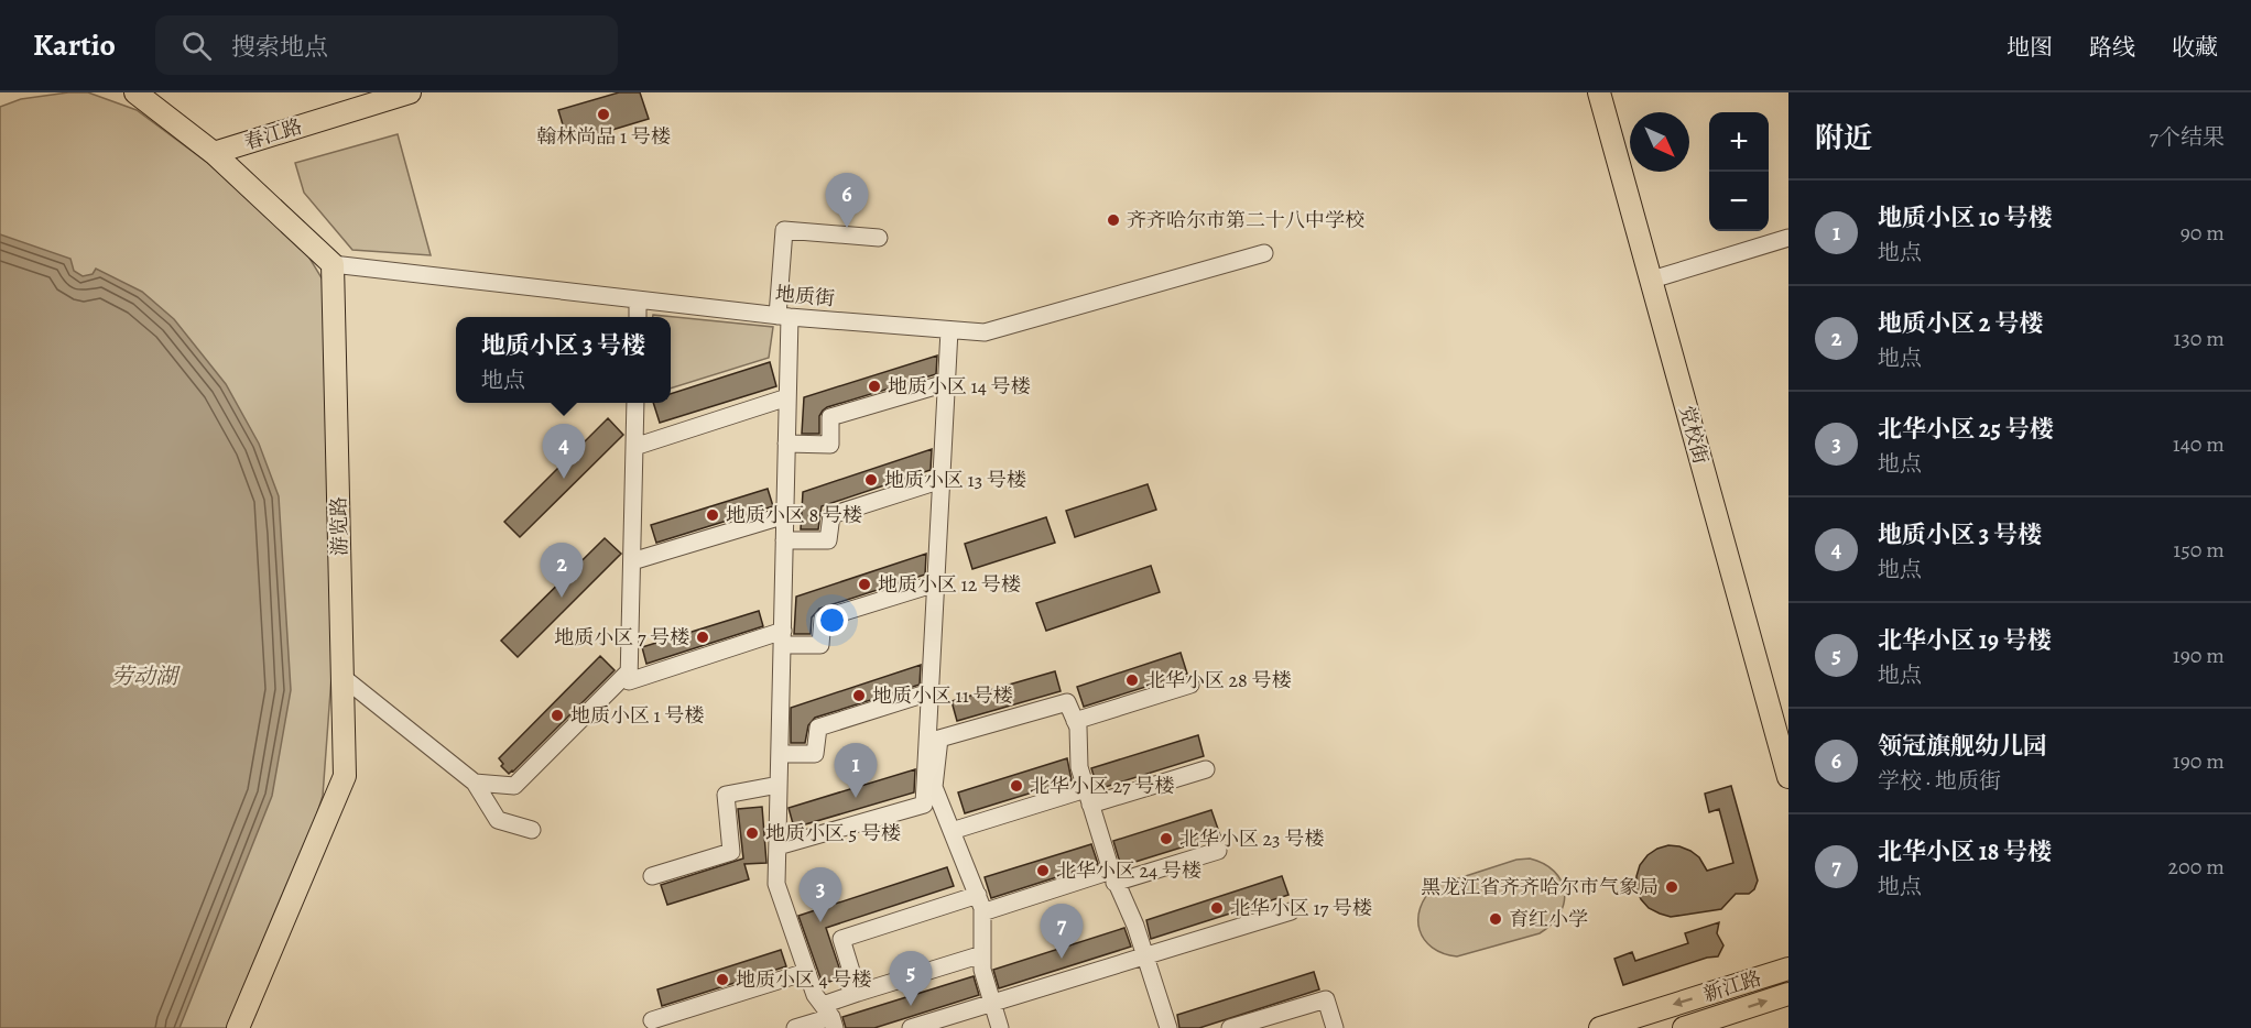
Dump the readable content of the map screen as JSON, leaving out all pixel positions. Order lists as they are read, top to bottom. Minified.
{"streets":{"main road":["春江路","党校街","游览路","新江路"],"street":["地质街"]},"crossings":[["地质街","游览路"]],"water":["劳动湖"],"places":["翰林尚品 1 号楼","齐齐哈尔市第二十八中学校","地质小区 14 号楼","地质小区 13 号楼","地质小区 8 号楼","地质小区 12 号楼","地质小区 7 号楼","北华小区 28 号楼","地质小区 11 号楼","地质小区 1 号楼","北华小区 27 号楼","地质小区 5 号楼","北华小区 23 号楼","北华小区 24 号楼","黑龙江省齐齐哈尔市气象局","北华小区 17 号楼","育红小学","地质小区 4 号楼"],"north":"bottom right","page":{"header":"Kartio","search":"搜索地点","nav":["地图","路线","收藏"],"heading":["附近","7个结果"],"map_buttons":["+","−"],"pins":["6","4","2","1","3","7","5"],"list":[{"mark":"1","name":"地质小区 10 号楼","note":"地点","value":"90 m"},{"mark":"2","name":"地质小区 2 号楼","note":"地点","value":"130 m"},{"mark":"3","name":"北华小区 25 号楼","note":"地点","value":"140 m"},{"mark":"4","name":"地质小区 3 号楼","note":"地点","value":"150 m"},{"mark":"5","name":"北华小区 19 号楼","note":"地点","value":"190 m"},{"mark":"6","name":"领冠旗舰幼儿园","note":"学校 · 地质街","value":"190 m"},{"mark":"7","name":"北华小区 18 号楼","note":"地点","value":"200 m"}],"popup":["地质小区 3 号楼","地点"]}}
